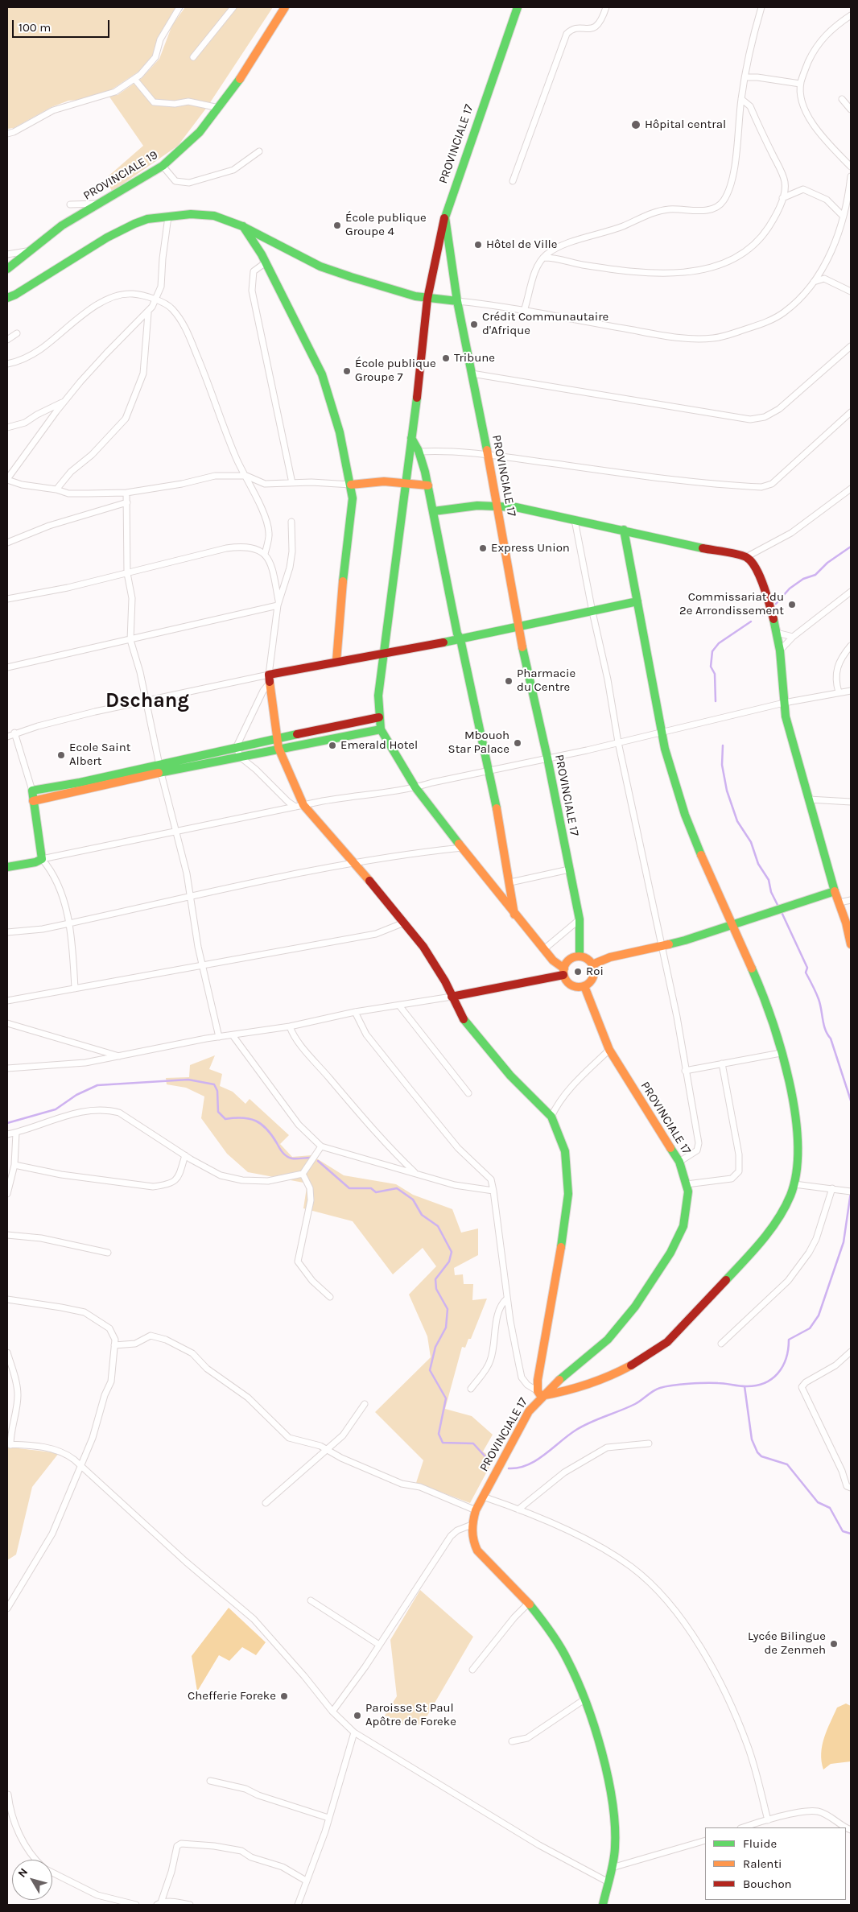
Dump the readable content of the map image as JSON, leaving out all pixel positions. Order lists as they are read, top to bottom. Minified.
{"streets":{"street":["PROVINCIALE 17","PROVINCIALE 19"]},"districts":["Dschang"],"places":["Hôpital central","École publique Groupe 4","Hôtel de Ville","Crédit Communautaire d'Afrique","Tribune","École publique Groupe 7","Express Union","Commissariat du 2e Arrondissement","Pharmacie du Centre","Mbouoh Star Palace","Emerald Hotel","Ecole Saint Albert","Roi","Lycée Bilingue de Zenmeh","Chefferie Foreke","Paroisse St Paul Apôtre de Foreke"],"legend":["Fluide","Ralenti","Bouchon"],"scale_bar":"100 m","north":"top left"}
